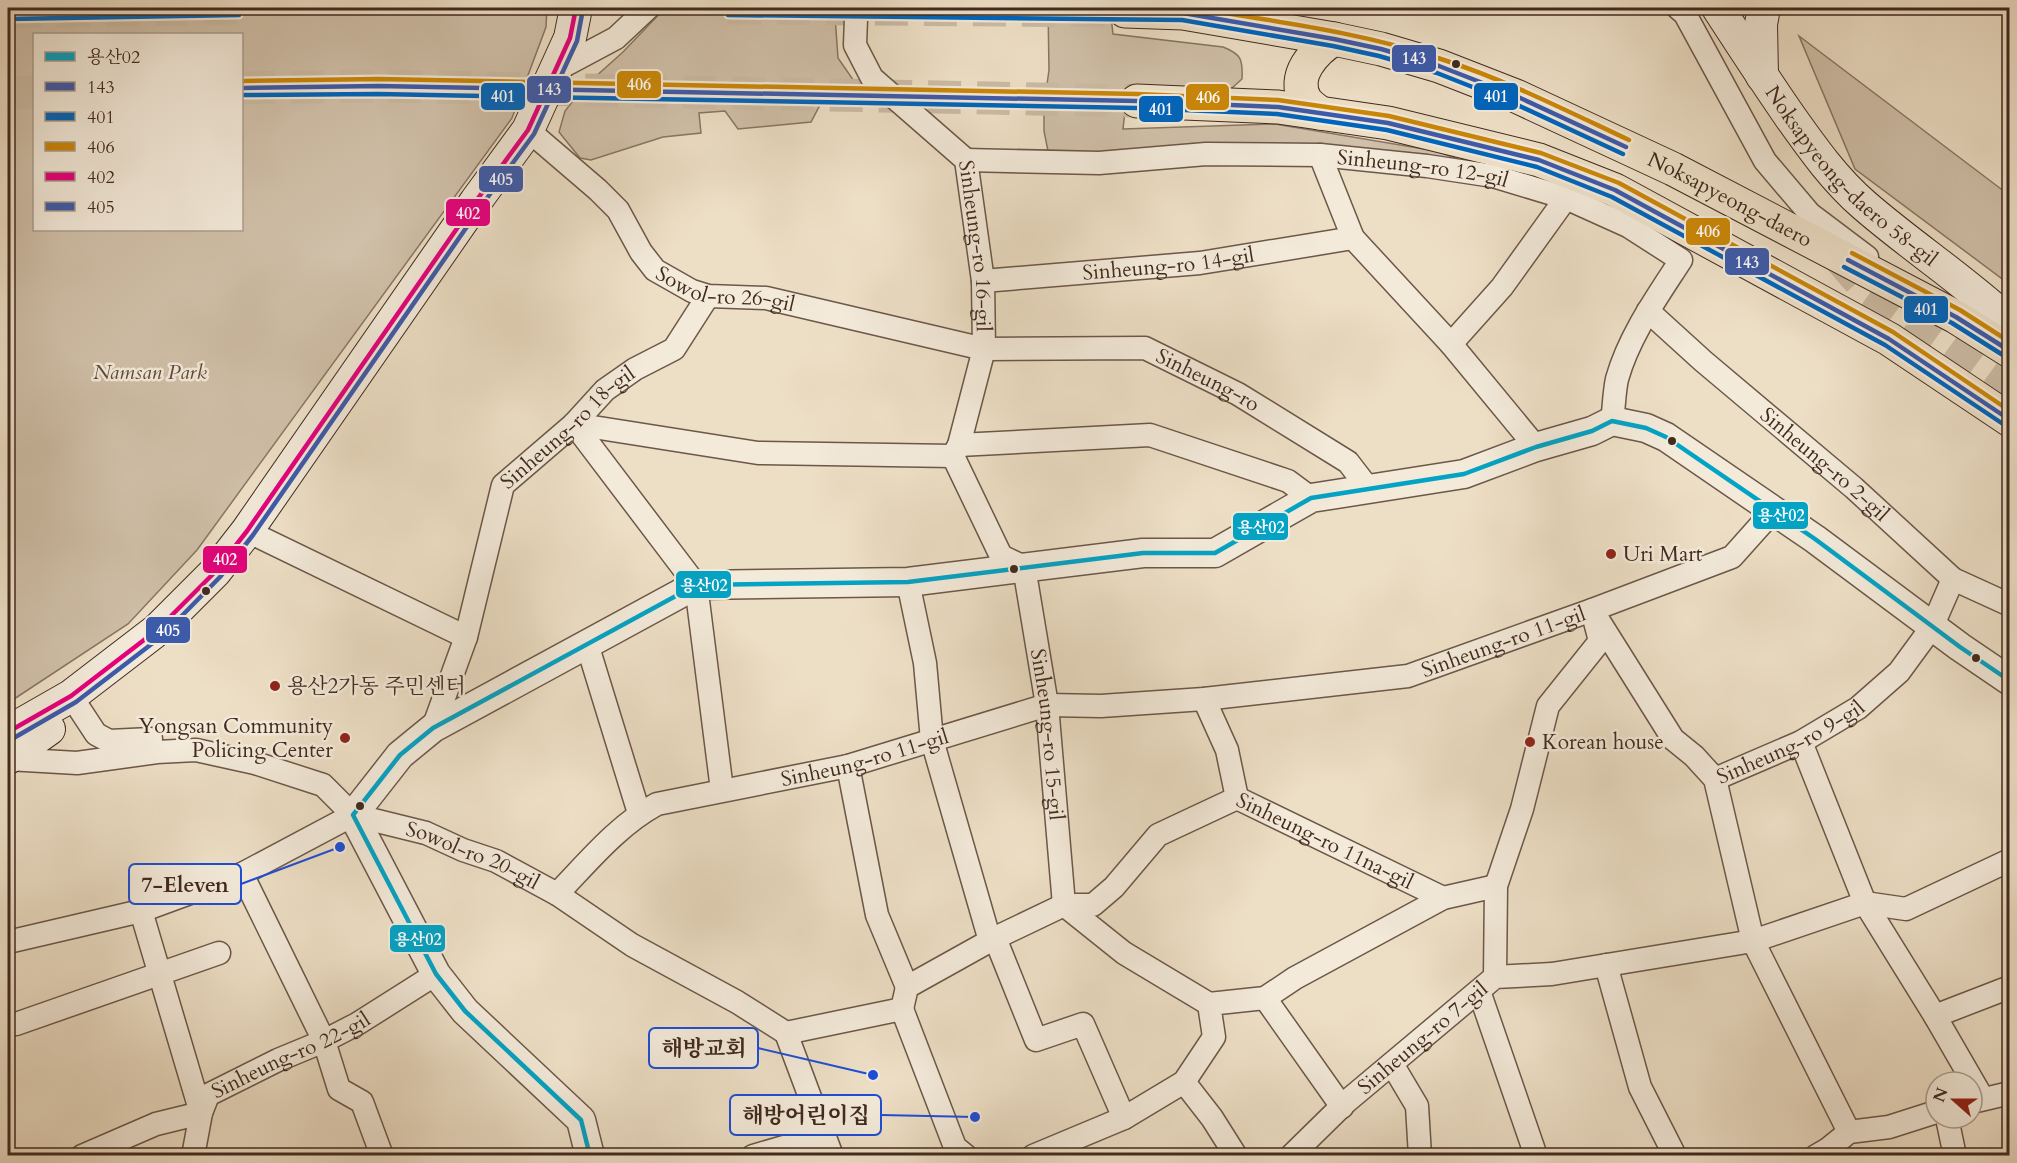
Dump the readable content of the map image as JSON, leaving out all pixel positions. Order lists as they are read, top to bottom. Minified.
{"streets":{"main road":["Noksapyeong-daero 58-gil","Noksapyeong-daero"],"street":["Sinheung-ro 12-gil","Sinheung-ro 16-gil","Sinheung-ro 14-gil","Sowol-ro 26-gil","Sinheung-ro","Sinheung-ro 18-gil","Sinheung-ro 2-gil","Sinheung-ro 11-gil","Sinheung-ro 15-gil","Sinheung-ro 9-gil","Sinheung-ro 11na-gil","Sowol-ro 20-gil","Sinheung-ro 7-gil","Sinheung-ro 22-gil"]},"crossings":[["Sinheung-ro 12-gil","Sinheung-ro 16-gil"],["Sinheung-ro 12-gil","Sinheung-ro 2-gil"],["Sinheung-ro 16-gil","Sinheung-ro 14-gil"],["Sinheung-ro 16-gil","Sowol-ro 26-gil"],["Sinheung-ro 16-gil","Sinheung-ro"],["Sowol-ro 26-gil","Sinheung-ro"],["Sowol-ro 26-gil","Sinheung-ro 18-gil"],["Sinheung-ro 2-gil","Sinheung-ro 9-gil"],["Sinheung-ro 11-gil","Sinheung-ro 15-gil"],["Sinheung-ro 11-gil","Sinheung-ro 9-gil"],["Sinheung-ro 11-gil","Sowol-ro 20-gil"],["Sinheung-ro 15-gil","Sinheung-ro 11na-gil"]],"parks":["Namsan Park"],"places":["Uri Mart","용산2가동 주민센터","Yongsan Community Policing Center","Korean house","7-Eleven","해방교회","해방어린이집"],"lines":["transit line 143","transit line 406","transit line 402","transit line 405","transit line 401","transit line 용산02"],"legend":["용산02","143","401","406","402","405"],"north":"left"}
